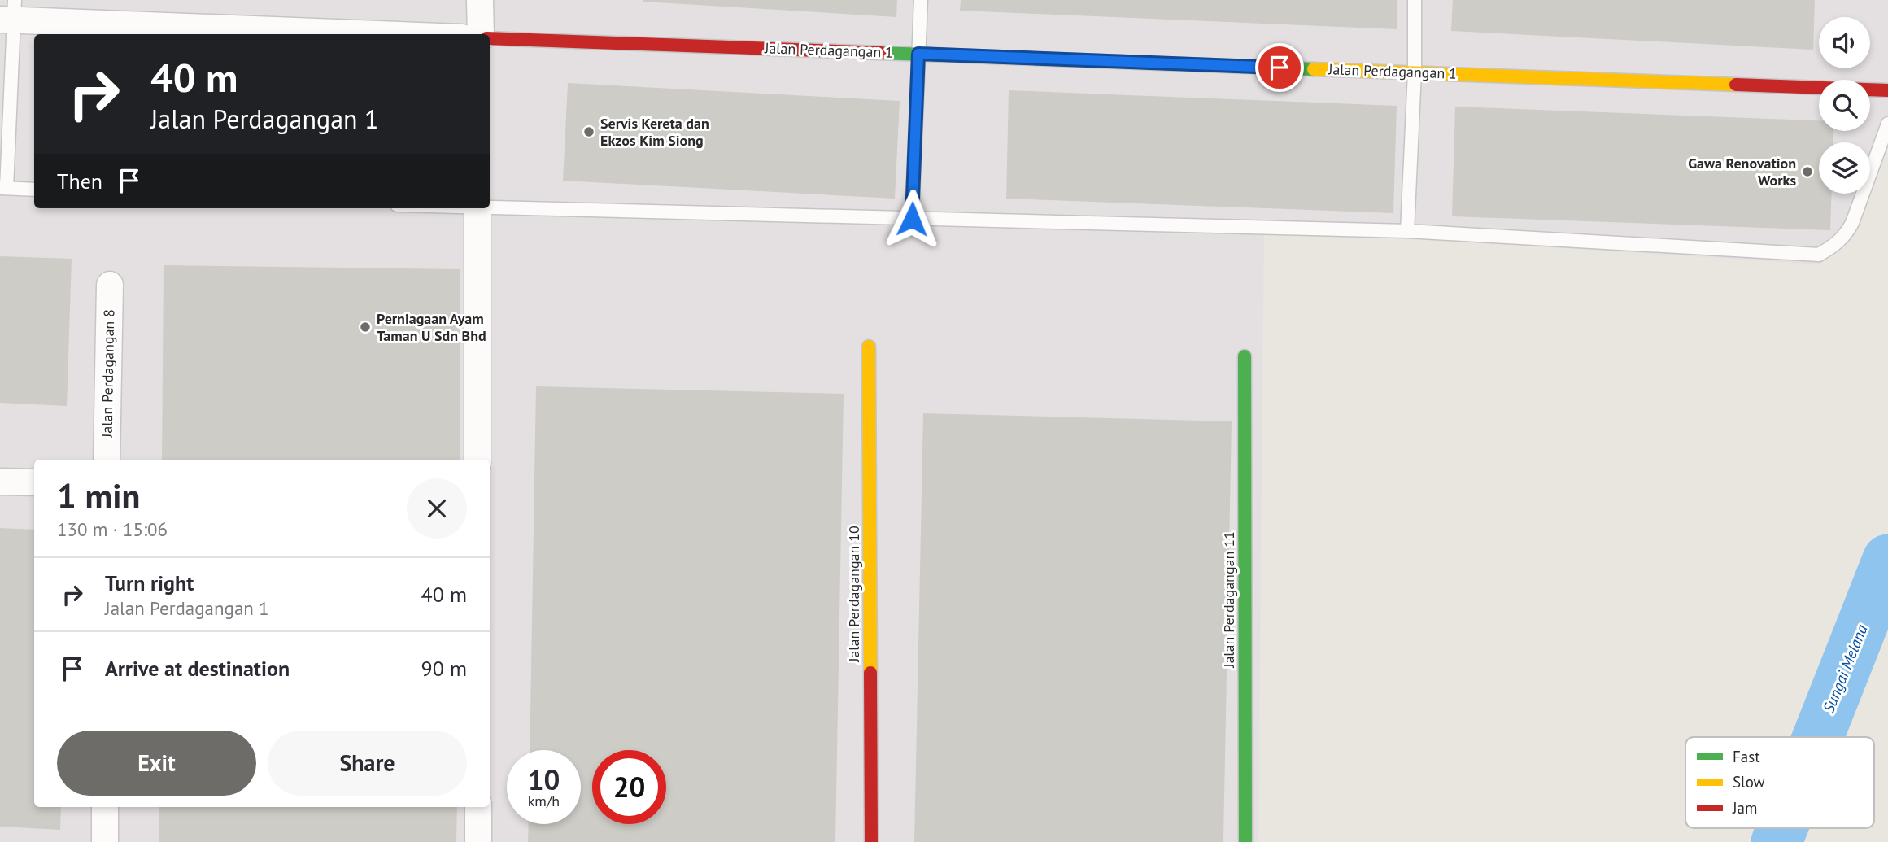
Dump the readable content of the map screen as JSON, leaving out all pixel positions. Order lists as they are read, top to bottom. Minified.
{"streets":{"street":["Jalan Perdagangan 1","Jalan Perdagangan 8","Jalan Perdagangan 10","Jalan Perdagangan 11"]},"water":["Sungai Melana"],"places":["Servis Kereta dan Ekzos Kim Siong","Gawa Renovation Works","Perniagaan Ayam Taman U Sdn Bhd"],"legend":["Fast","Slow","Jam"],"page":{"turn":["40 m","Jalan Perdagangan 1"],"then":"Then","heading":["1 min","130 m · 15:06"],"list":[{"name":"Turn right","note":"Jalan Perdagangan 1","value":"40 m"},{"name":"Arrive at destination","value":"90 m"}],"buttons":["Exit","Share"],"speed":"10 km/h","limit":"20"}}
